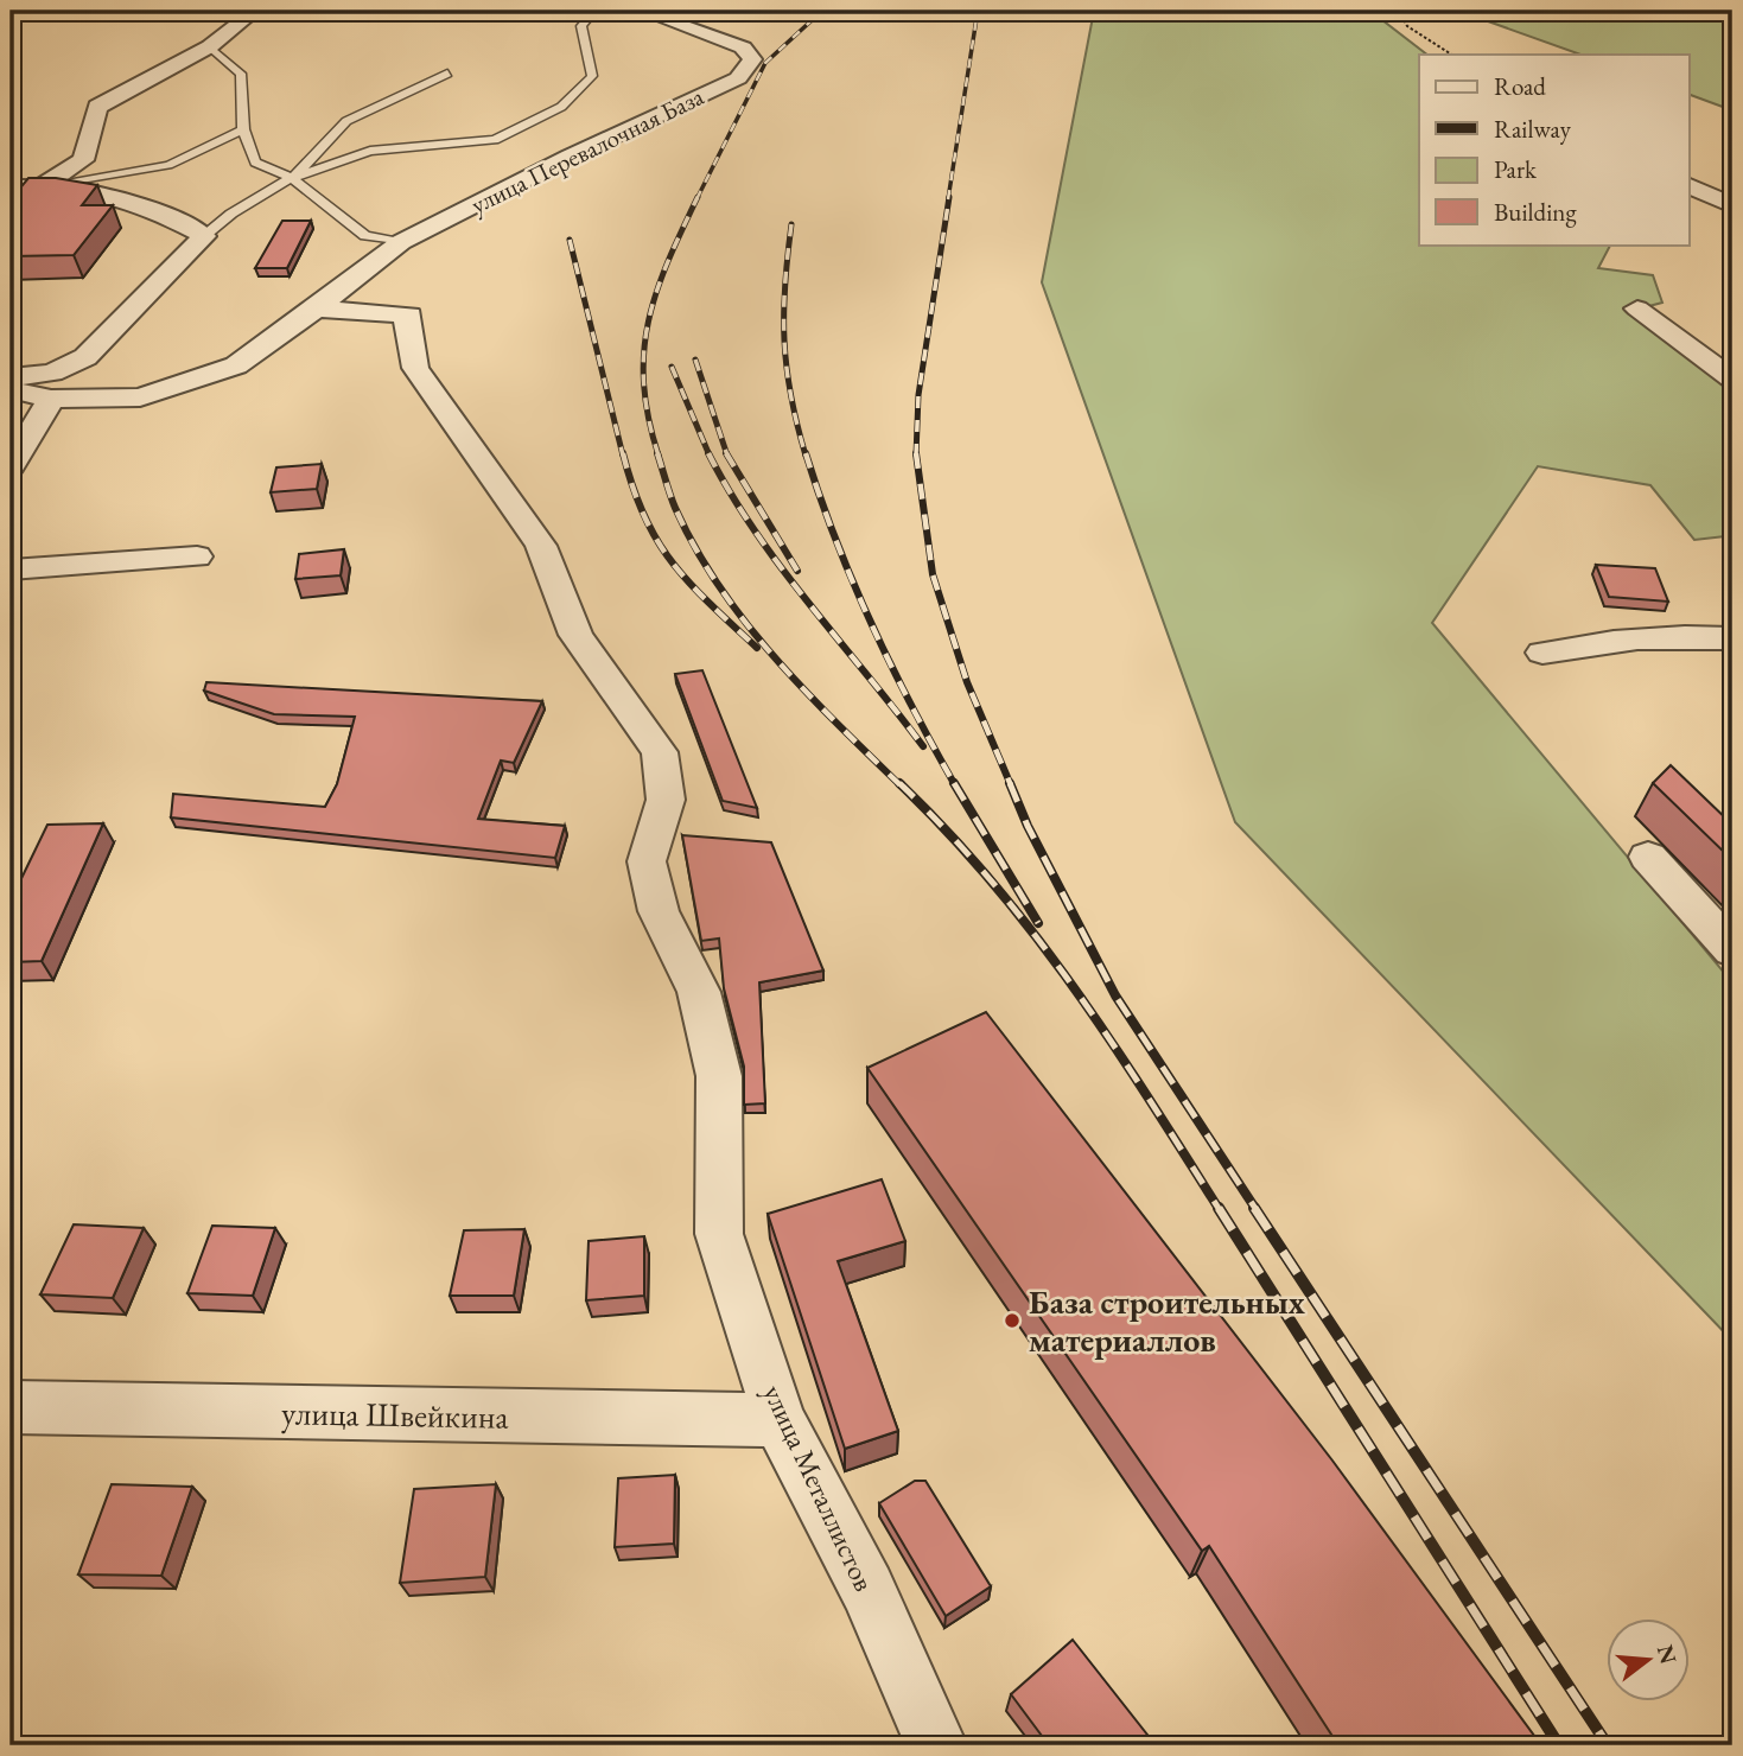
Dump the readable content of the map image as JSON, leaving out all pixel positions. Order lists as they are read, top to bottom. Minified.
{"streets":{"street":["улица Перевалочная База","улица Швейкина","улица Металлистов"]},"crossings":[["улица Перевалочная База","улица Металлистов"],["улица Швейкина","улица Металлистов"]],"places":["База cтроительных материаллов"],"legend":["Road","Railway","Park","Building"],"north":"right"}
